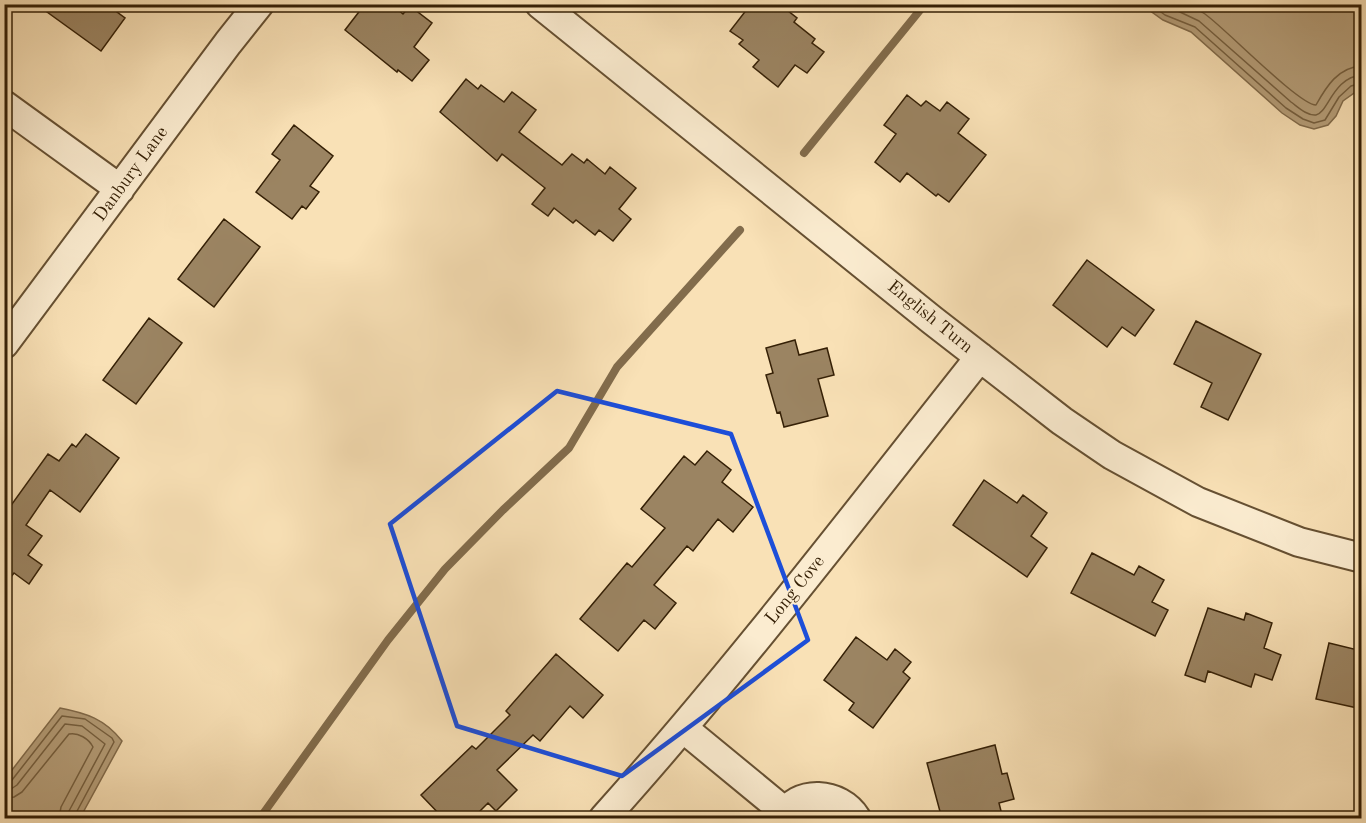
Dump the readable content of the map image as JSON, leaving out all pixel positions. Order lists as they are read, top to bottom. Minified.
{"streets":{"street":["Danbury Lane","English Turn","Long Cove"]},"crossings":[["English Turn","Long Cove"]]}
